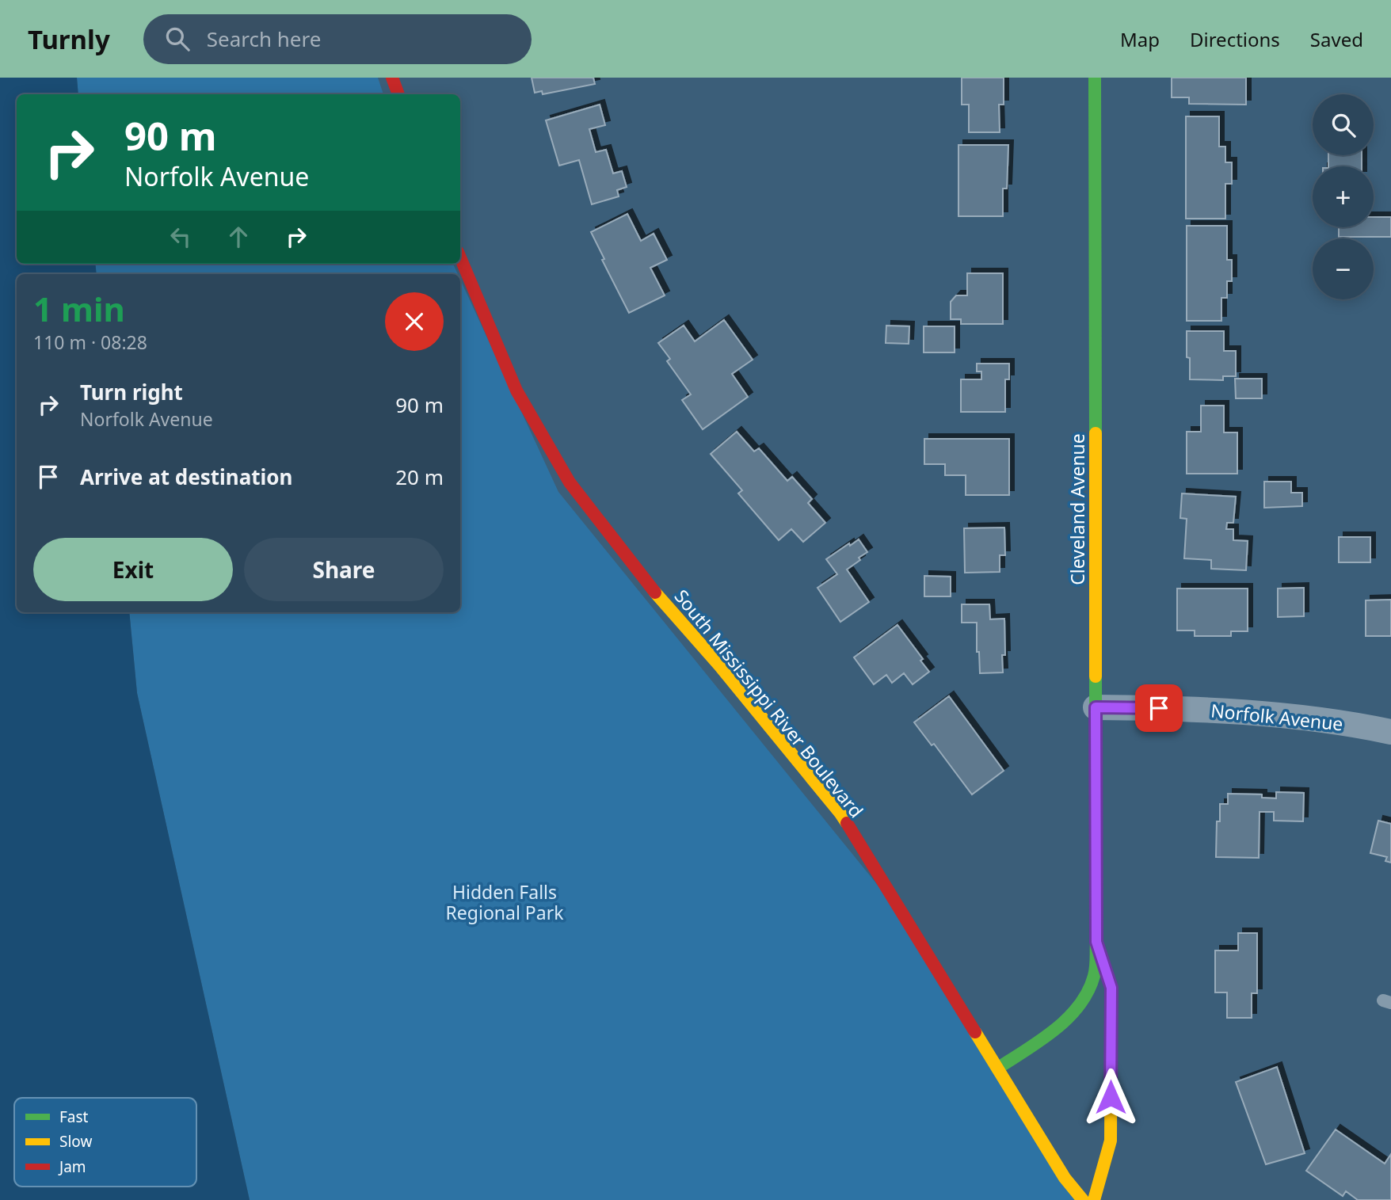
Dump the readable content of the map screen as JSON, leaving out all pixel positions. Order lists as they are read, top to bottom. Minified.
{"streets":{"street":["Cleveland Avenue","South Mississippi River Boulevard","Norfolk Avenue"]},"crossings":[["Cleveland Avenue","South Mississippi River Boulevard"],["Cleveland Avenue","Norfolk Avenue"]],"parks":["Hidden Falls Regional Park"],"legend":["Fast","Slow","Jam"],"page":{"header":"Turnly","search":"Search here","nav":["Map","Directions","Saved"],"map_buttons":["+","−"],"turn":["90 m","Norfolk Avenue"],"heading":["1 min","110 m · 08:28"],"list":[{"name":"Turn right","note":"Norfolk Avenue","value":"90 m"},{"name":"Arrive at destination","value":"20 m"}],"buttons":["Exit","Share"]}}
